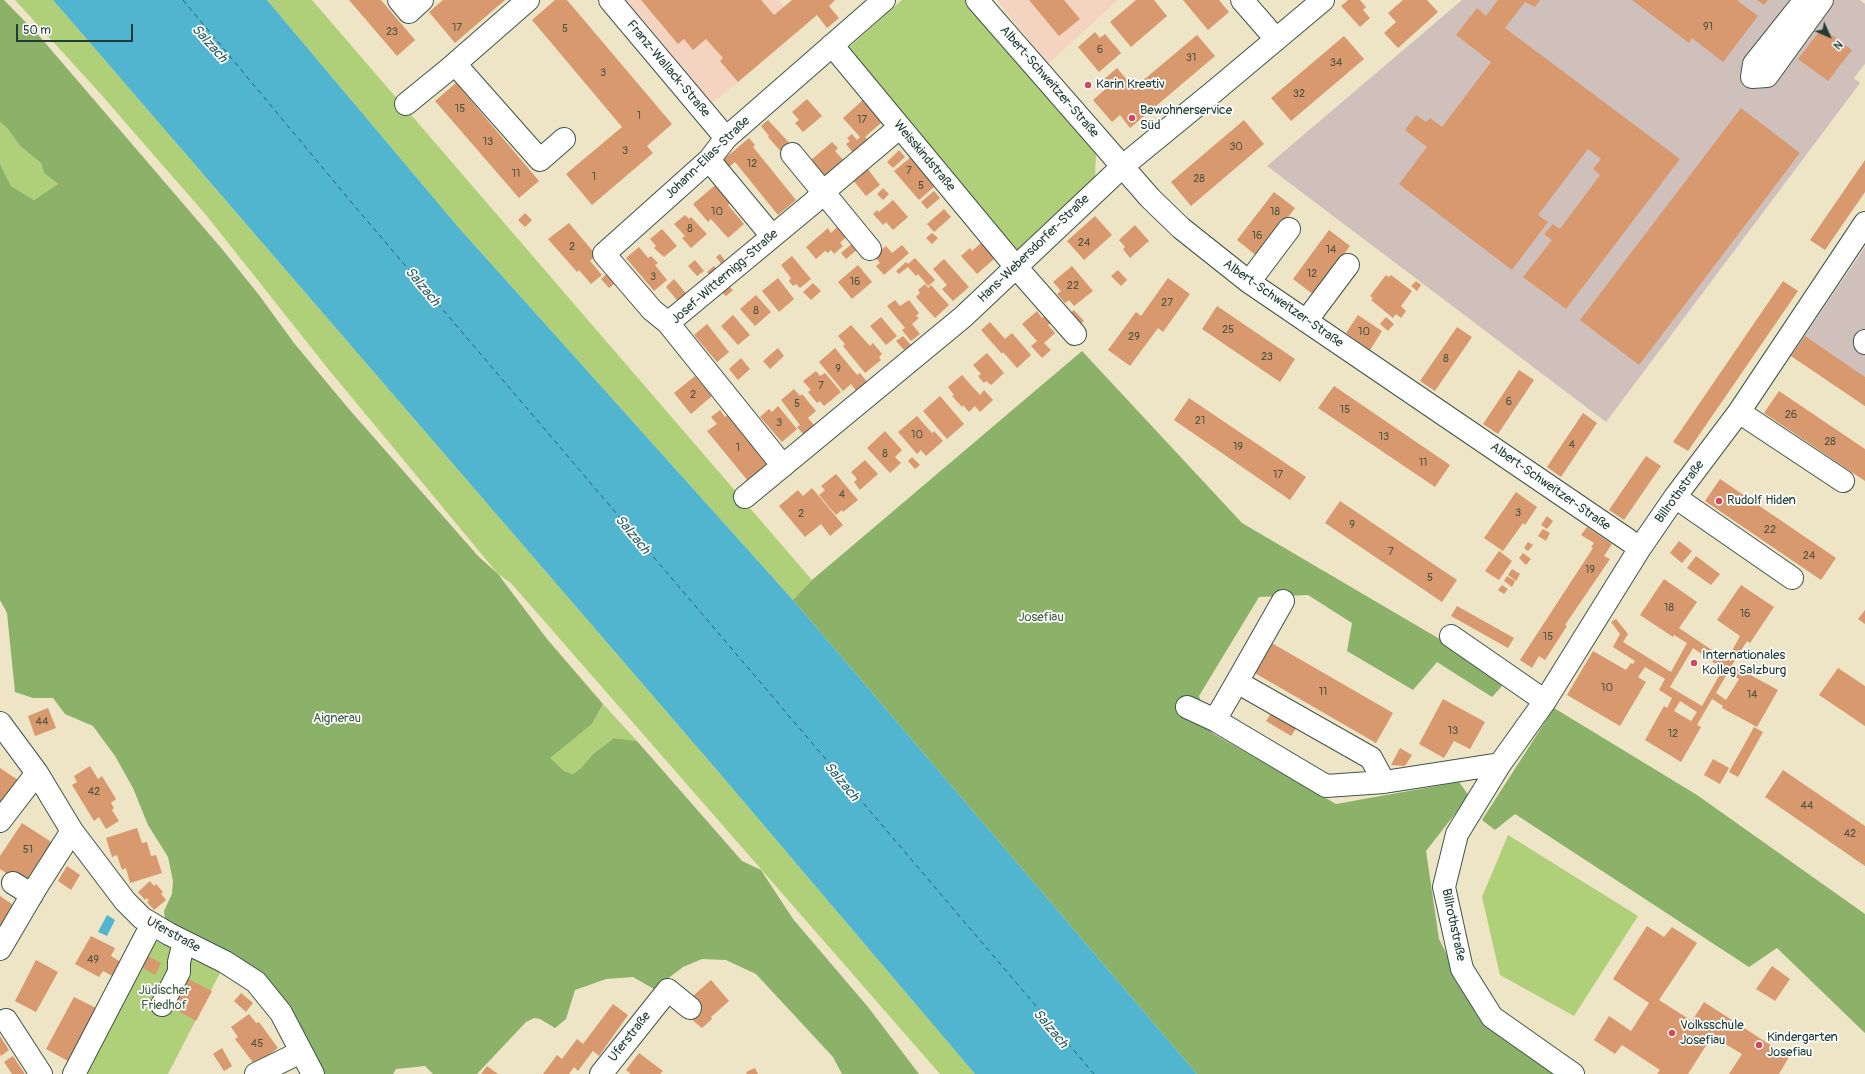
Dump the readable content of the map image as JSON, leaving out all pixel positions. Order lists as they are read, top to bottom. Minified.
{"streets":{"street":["Franz-Wallack-Straße","Albert-Schweitzer-Straße","Weisskindstraße","Johann-Elias-Straße","Hans-Webersdorfer-Straße","Josef-Witternigg-Straße","Billrothstraße","Uferstraße"]},"crossings":[["Franz-Wallack-Straße","Johann-Elias-Straße"],["Albert-Schweitzer-Straße","Hans-Webersdorfer-Straße"],["Albert-Schweitzer-Straße","Billrothstraße"],["Weisskindstraße","Johann-Elias-Straße"],["Weisskindstraße","Hans-Webersdorfer-Straße"],["Weisskindstraße","Josef-Witternigg-Straße"],["Johann-Elias-Straße","Josef-Witternigg-Straße"],["Hans-Webersdorfer-Straße","Josef-Witternigg-Straße"]],"water":["Salzach"],"parks":["Josefiau","Aignerau","Jüdischer Friedhof"],"places":["Karin Kreativ","Bewohnerservice Süd","Rudolf Hiden","Internationales Kolleg Salzburg","Volksschule Josefiau","Kindergarten Josefiau"],"house_numbers":["91","17","5","23","6","31","34","3","32","15","1","17","13","30","3","12","7","11","1","28","5","10","18","8","16","24","2","14","12","3","16","22","27","8","25","10","29","23","8","9","7","2","6","5","15","26","21","3","10","13","28","4","19","1","8","11","17","4","3","2","9","22","7","24","19","5","18","16","15","10","11","14","44","13","12","42","44","42","51","49","45"],"scale_bar":"50 m","north":"bottom right"}
